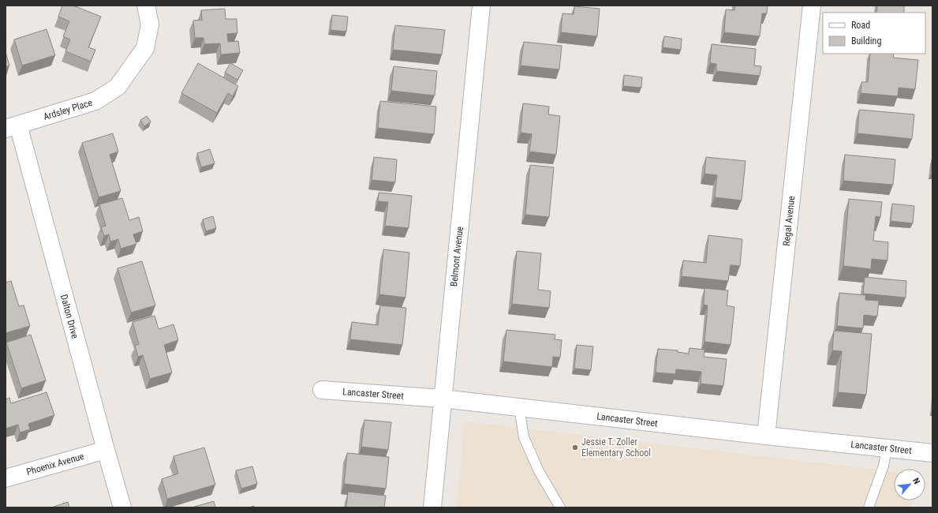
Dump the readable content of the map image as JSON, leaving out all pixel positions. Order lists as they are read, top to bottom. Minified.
{"streets":{"street":["Ardsley Place","Regal Avenue","Belmont Avenue","Dalton Drive","Lancaster Street","Phoenix Avenue"]},"crossings":[["Ardsley Place","Dalton Drive"],["Regal Avenue","Lancaster Street"],["Belmont Avenue","Lancaster Street"],["Dalton Drive","Phoenix Avenue"]],"places":["Jessie T. Zoller Elementary School"],"legend":["Road","Building"],"north":"top right"}
